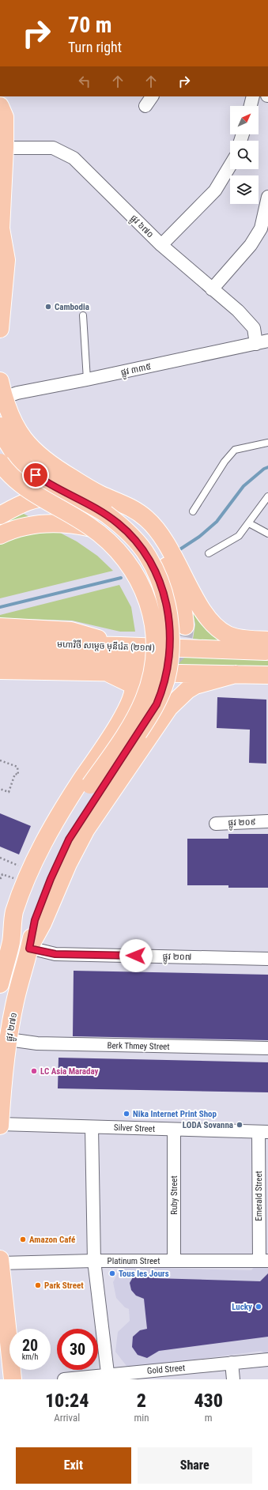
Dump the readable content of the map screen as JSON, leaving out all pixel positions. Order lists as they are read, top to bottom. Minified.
{"streets":{"main road":["មហាវិថី សម្តេច មុនីរ៉េត (២១៧)","ផ្លូវ ២៧១"],"street":["ផ្លូវ ៦៧០","ផ្លូវ ៣៣៥","ផ្លូវ ២០៩","ផ្លូវ ២០៧","Berk Thmey Street","Silver Street","Ruby Street","Emerald Street","Platinum Street","Gold Street"]},"crossings":[["ផ្លូវ ៦៧០","ផ្លូវ ៣៣៥"],["ផ្លូវ ២០៧","ផ្លូវ ២៧១"],["ផ្លូវ ២៧១","Berk Thmey Street"],["ផ្លូវ ២៧១","Silver Street"],["Silver Street","Ruby Street"],["Silver Street","Emerald Street"],["Ruby Street","Platinum Street"],["Emerald Street","Platinum Street"]],"places":["Cambodia","LC Asia Maraday","Nika Internet Print Shop","LODA Sovanna","Amazon Café","Tous les Jours","Park Street","Lucky"],"north":"top right","page":{"turn":["70 m","Turn right"],"speed":"20 km/h","limit":"30","eta":["10:24","Arrival","2","min","430","m"],"buttons":["Exit","Share"]}}
